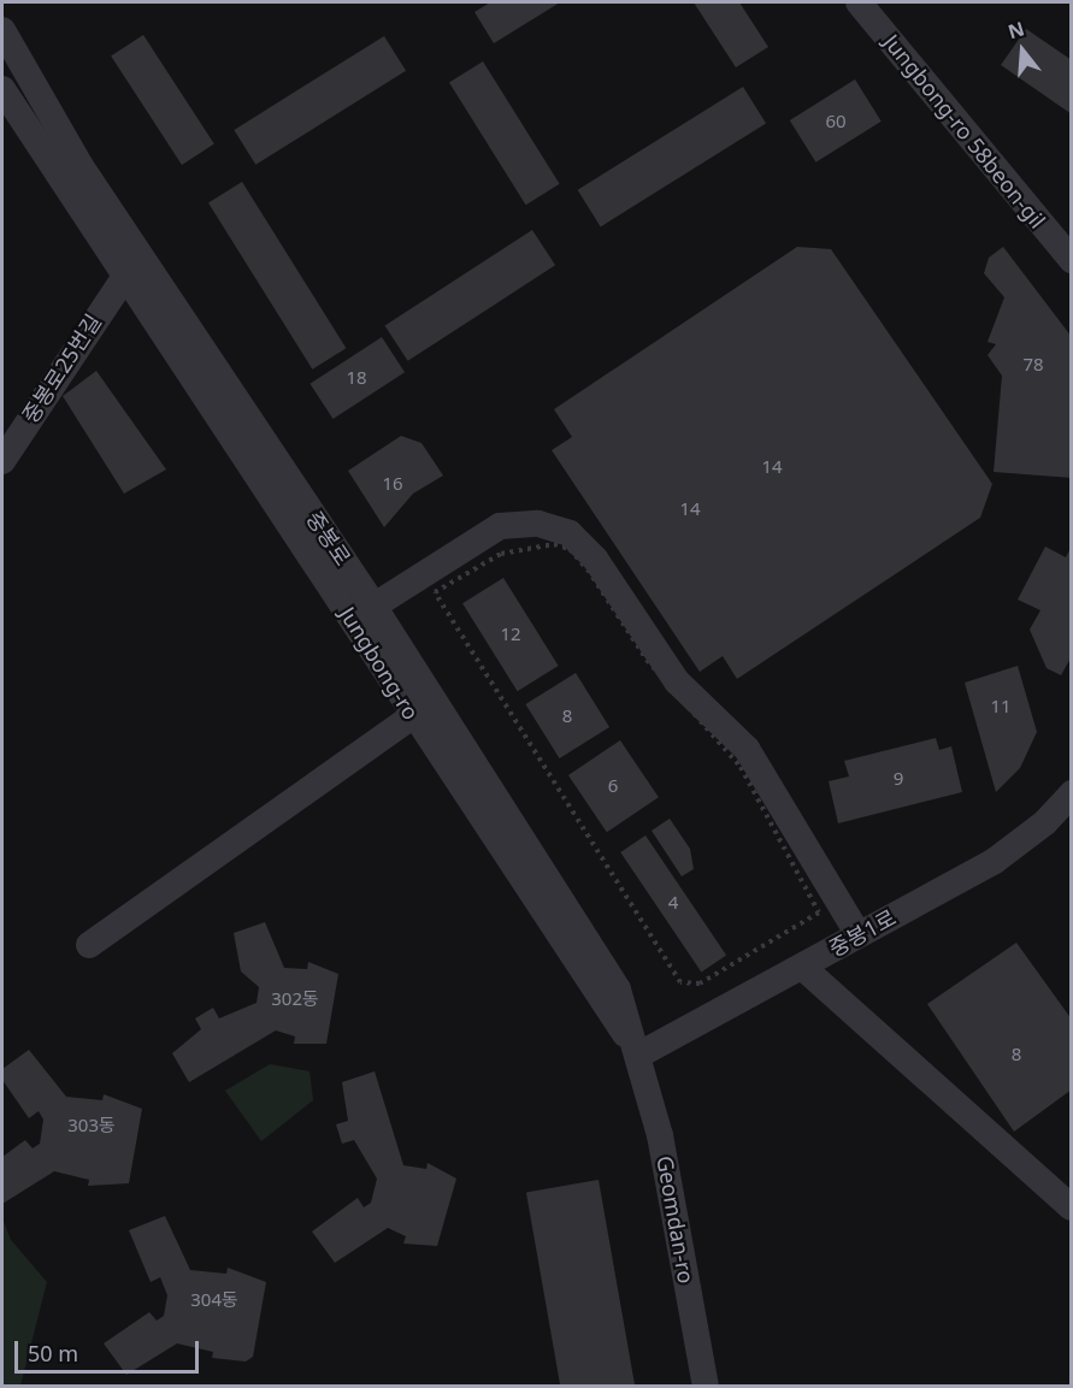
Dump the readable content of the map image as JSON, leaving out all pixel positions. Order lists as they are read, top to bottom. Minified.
{"streets":{"street":["Jungbong-ro 58beon-gil","중봉로25번길","중봉로","Jungbong-ro","중봉1로","Geomdan-ro"]},"crossings":[["중봉로25번길","Jungbong-ro"],["중봉로","Jungbong-ro"],["중봉로","중봉1로"],["중봉로","Geomdan-ro"],["Jungbong-ro","중봉1로"],["Jungbong-ro","Geomdan-ro"],["중봉1로","Geomdan-ro"]],"house_numbers":["60","78","18","14","16","14","12","11","8","9","6","4","302동","8","303동","304동"],"scale_bar":"50 m","north":"top"}
